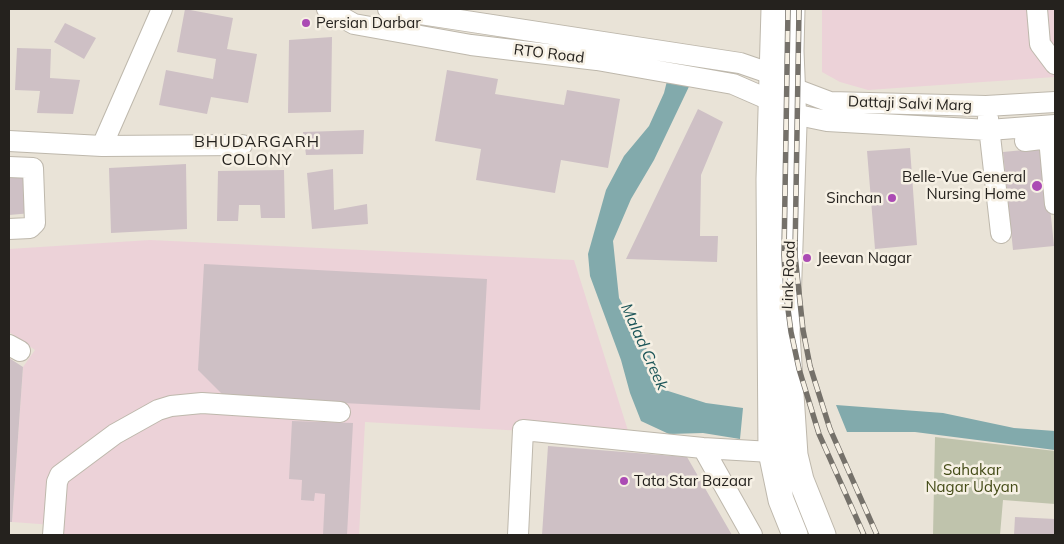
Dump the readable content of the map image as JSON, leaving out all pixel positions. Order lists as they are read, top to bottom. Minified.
{"streets":{"main road":["Link Road"],"street":["RTO Road","Dattaji Salvi Marg"]},"crossings":[["RTO Road","Dattaji Salvi Marg"],["RTO Road","Link Road"],["Dattaji Salvi Marg","Link Road"]],"districts":["BHUDARGARH COLONY"],"water":["Malad Creek"],"parks":["Sahakar Nagar Udyan"],"places":["Persian Darbar","Belle-Vue General Nursing Home","Sinchan","Jeevan Nagar","Tata Star Bazaar"]}
